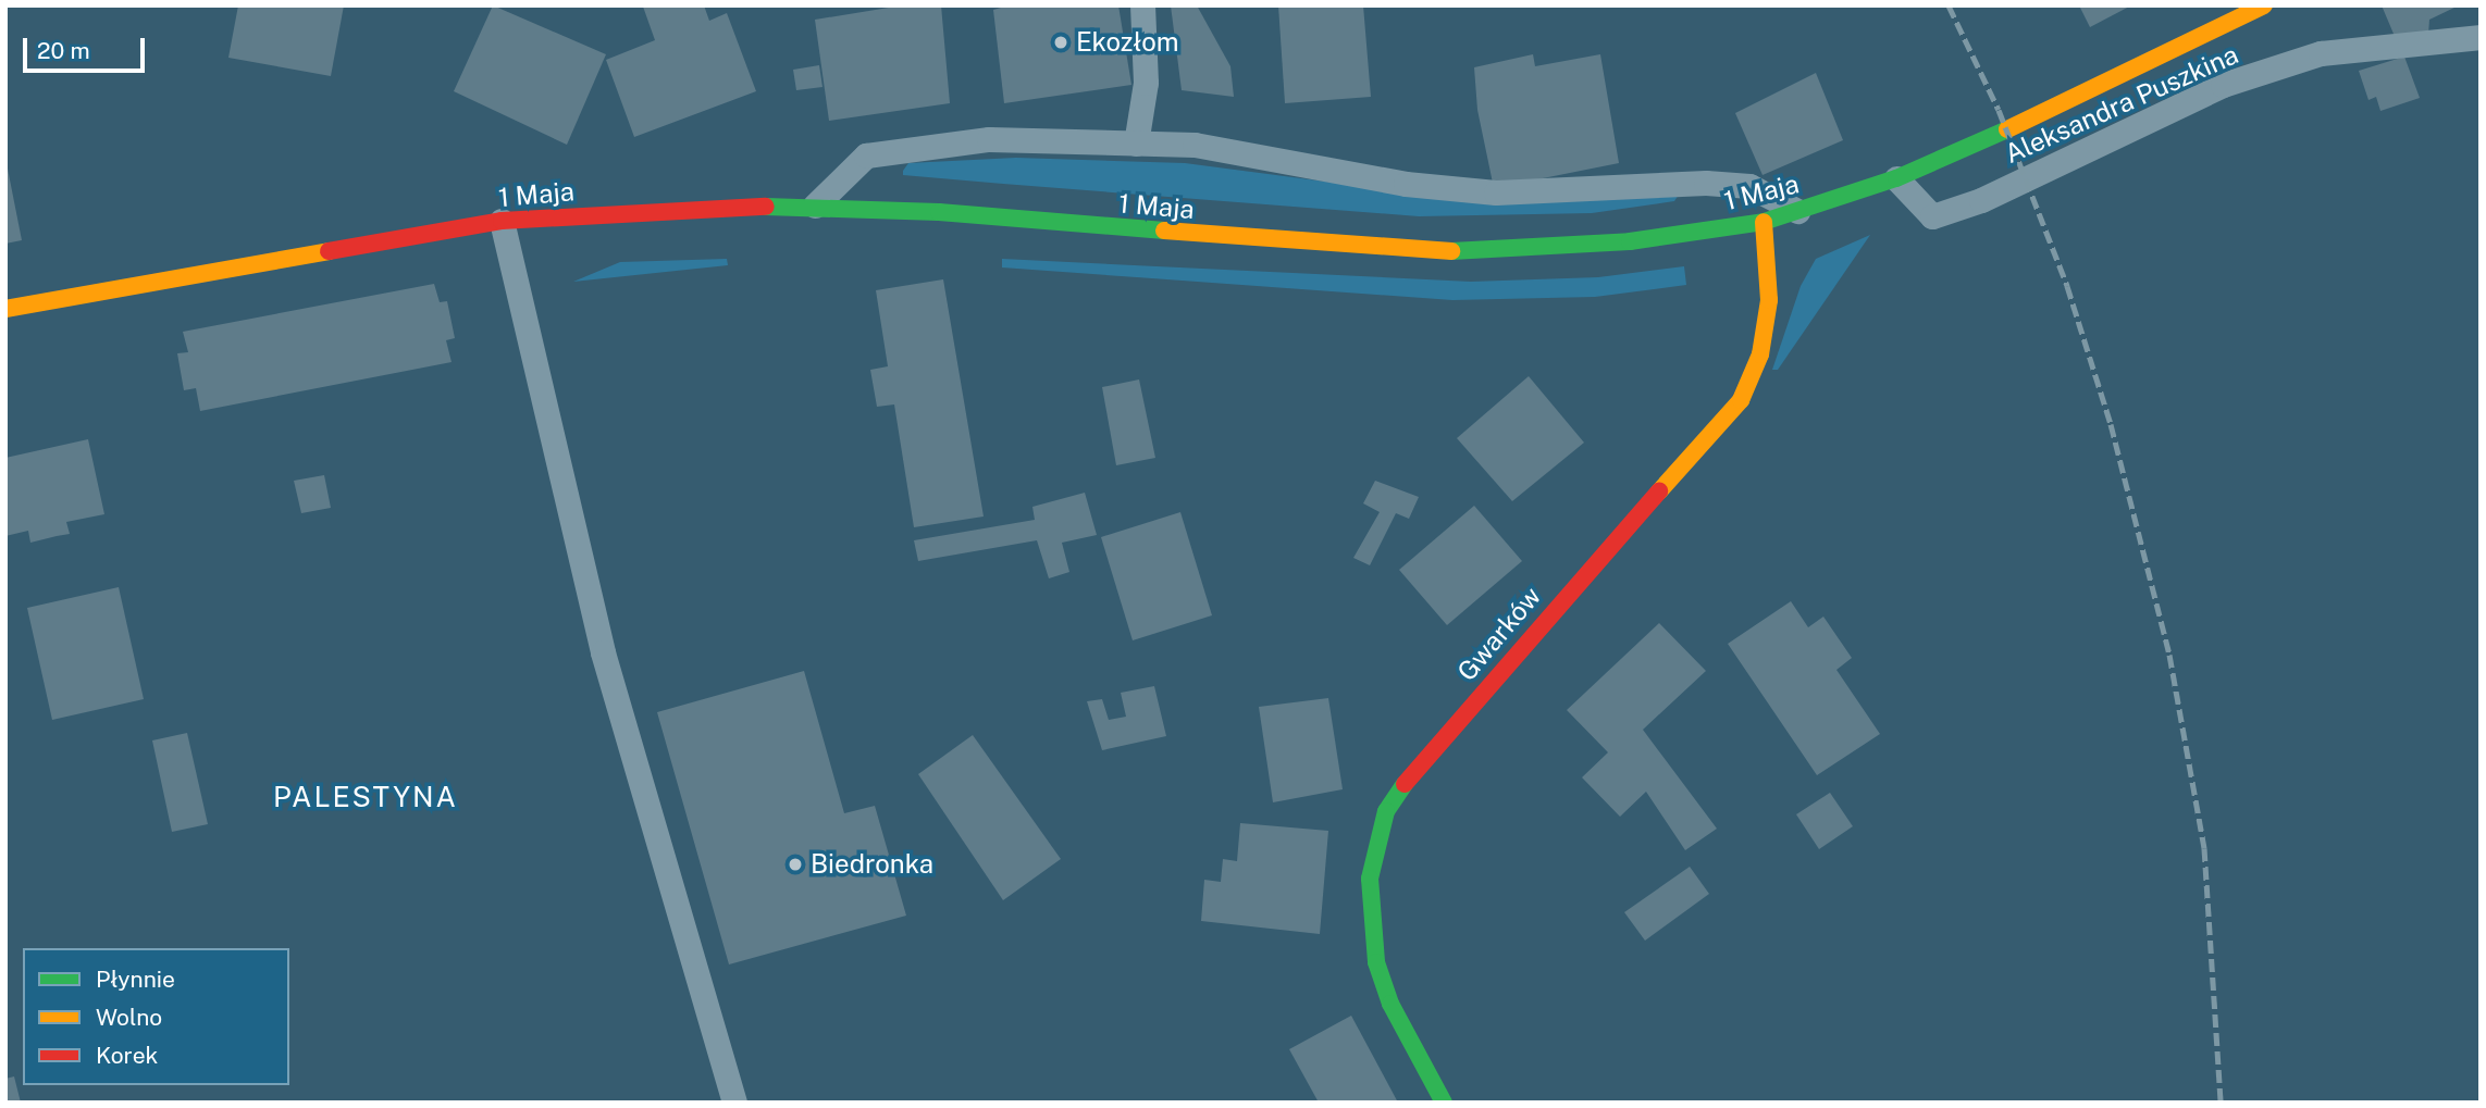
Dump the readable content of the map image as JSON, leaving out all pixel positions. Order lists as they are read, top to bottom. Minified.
{"streets":{"main road":["1 Maja","Gwarków"],"lane":["Aleksandra Puszkina"]},"crossings":[["Aleksandra Puszkina","1 Maja"],["1 Maja","Gwarków"]],"districts":["PALESTYNA"],"places":["Ekozłom","Biedronka"],"legend":["Płynnie","Wolno","Korek"],"scale_bar":"20 m"}
